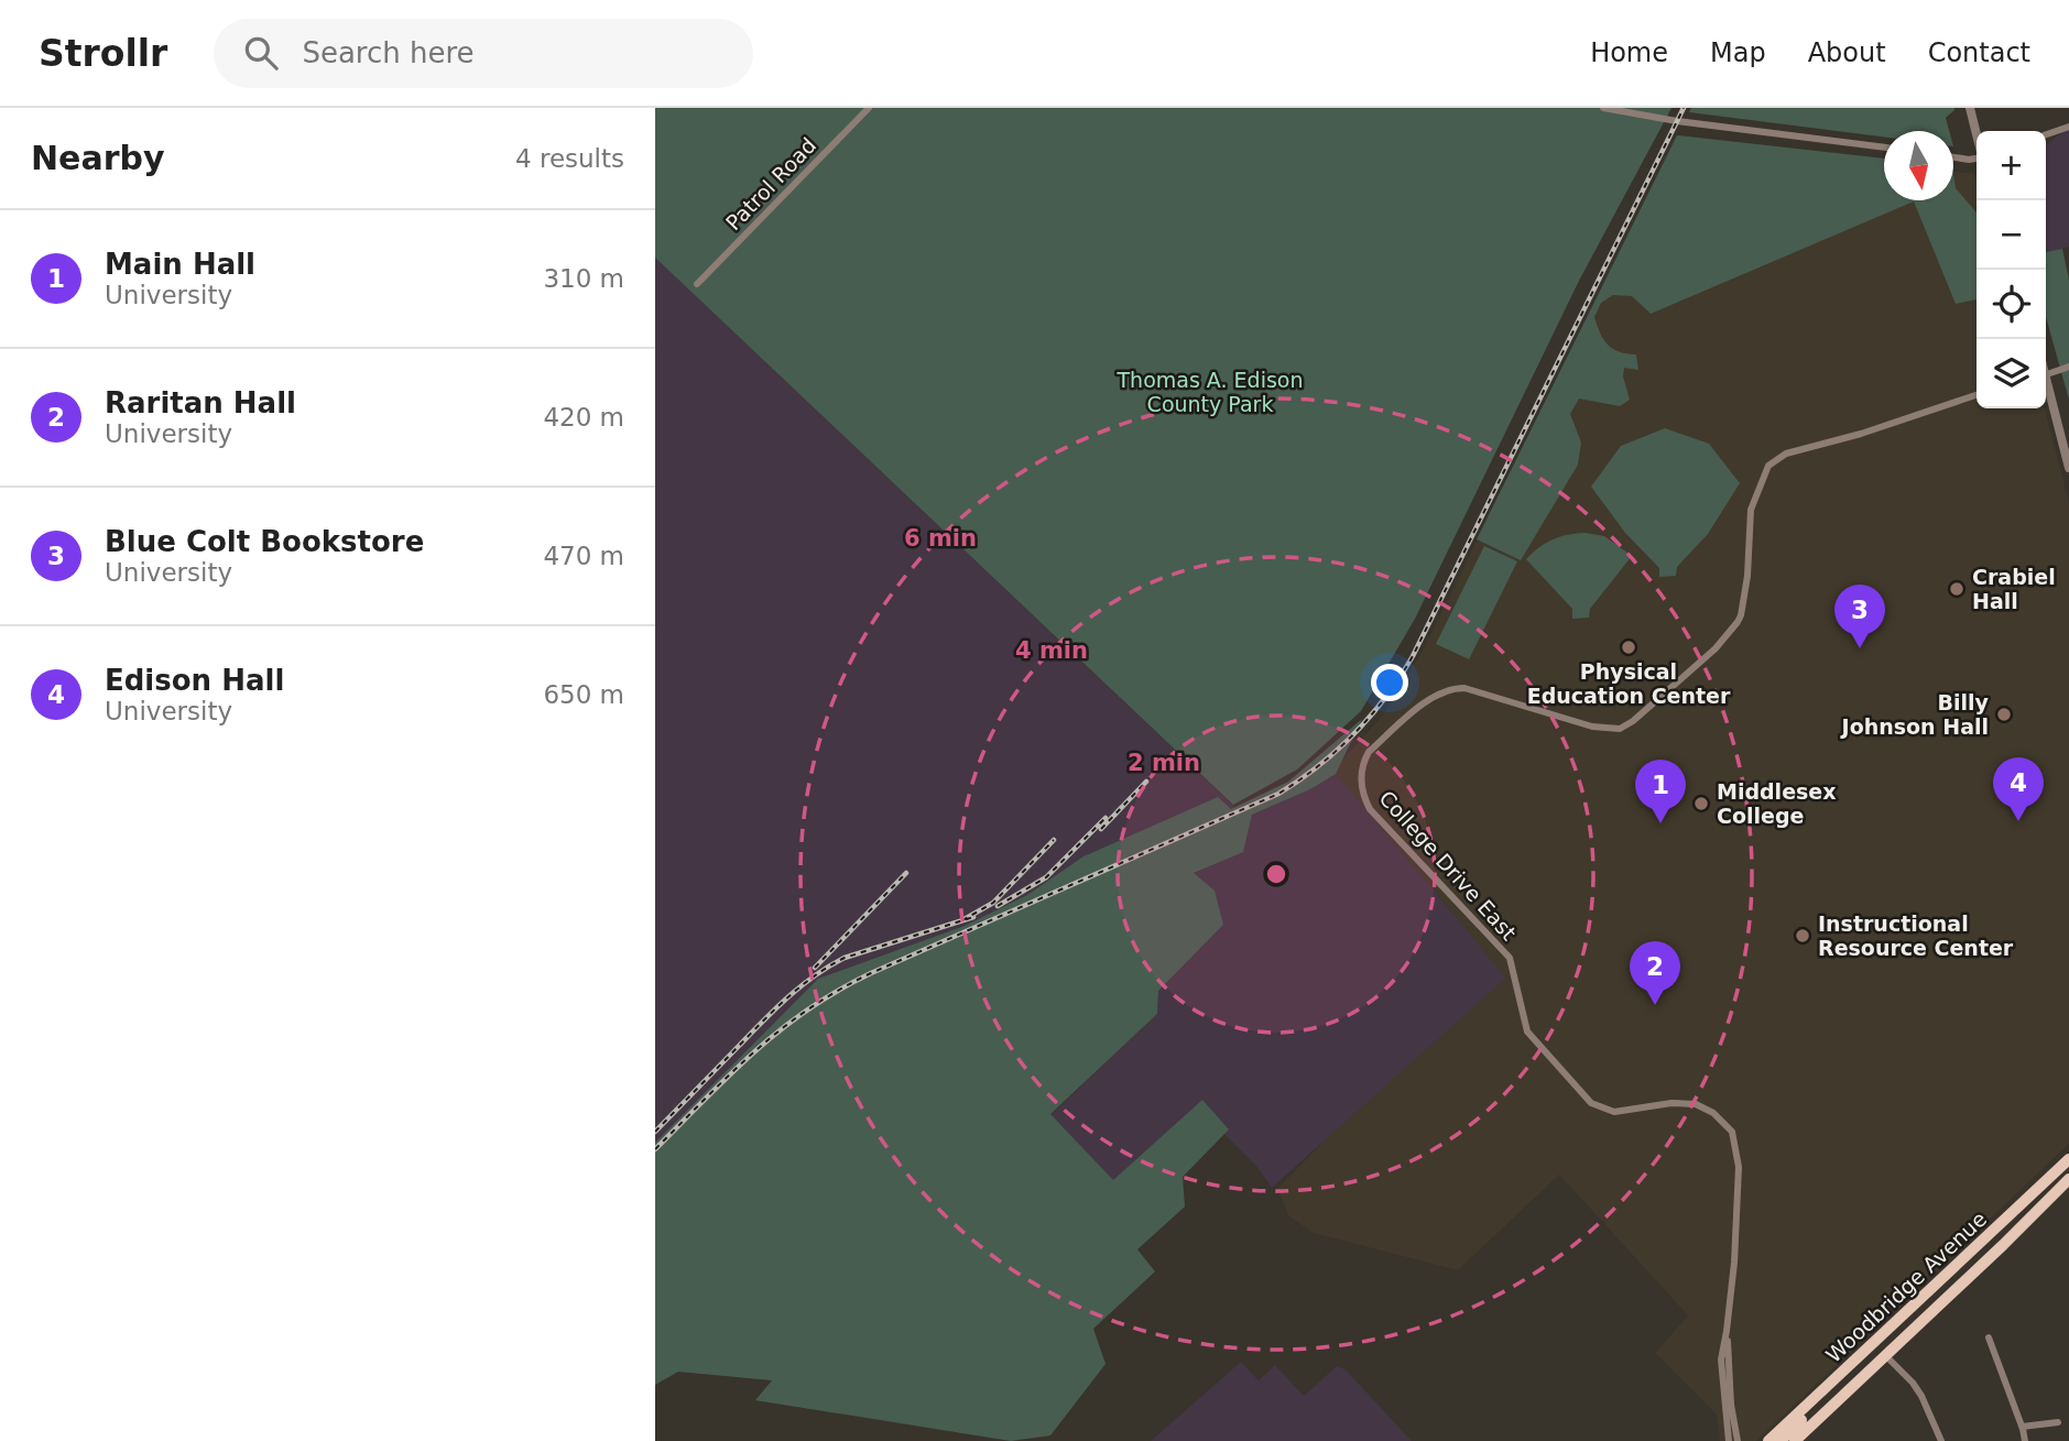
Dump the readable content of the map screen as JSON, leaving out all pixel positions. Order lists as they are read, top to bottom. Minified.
{"streets":{"main road":["Woodbridge Avenue"],"street":["Patrol Road","College Drive East"]},"parks":["Thomas A. Edison County Park"],"places":["Crabiel Hall","Physical Education Center","Billy Johnson Hall","Middlesex College","Instructional Resource Center"],"north":"bottom","page":{"header":"Strollr","search":"Search here","nav":["Home","Map","About","Contact"],"heading":["Nearby","4 results"],"map_buttons":["+","−"],"list":[{"mark":"1","name":"Main Hall","note":"University","value":"310 m"},{"mark":"2","name":"Raritan Hall","note":"University","value":"420 m"},{"mark":"3","name":"Blue Colt Bookstore","note":"University","value":"470 m"},{"mark":"4","name":"Edison Hall","note":"University","value":"650 m"}],"pins":["3","4","1","2"]},"rings":["6 min","4 min","2 min"]}
